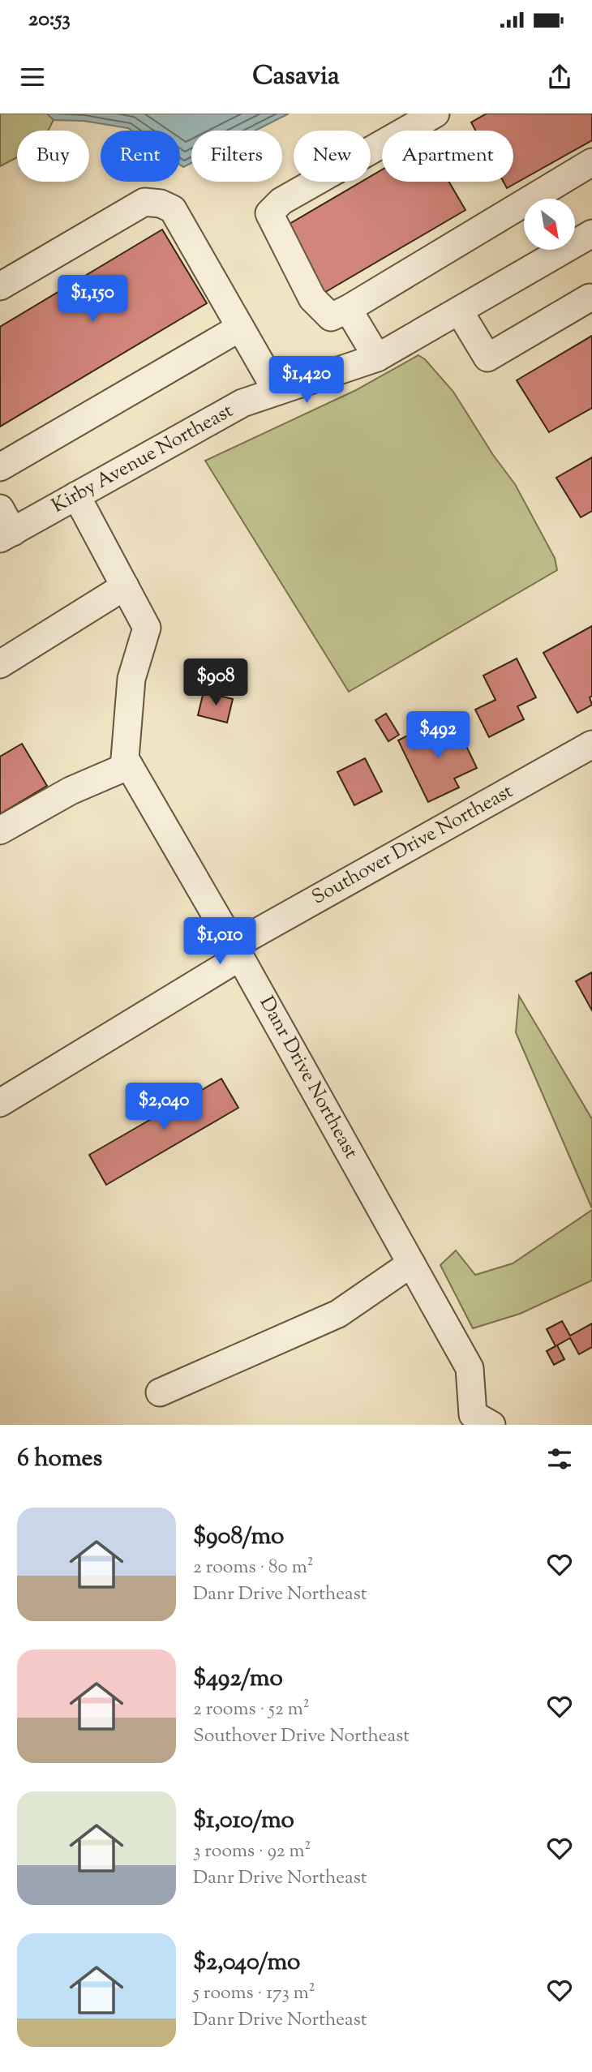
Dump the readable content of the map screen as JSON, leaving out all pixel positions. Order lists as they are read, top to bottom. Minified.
{"streets":{"street":["Kirby Avenue Northeast","Southover Drive Northeast","Danr Drive Northeast"]},"crossings":[["Kirby Avenue Northeast","Danr Drive Northeast"],["Southover Drive Northeast","Danr Drive Northeast"]],"north":"bottom right","page":{"status":"20:53","header":"Casavia","chip":["Buy","Rent","Filters","New","Apartment"],"price":["$1,150","$1,420","$908","$492","$1,010","$2,040"],"heading":"6 homes","list":[{"name":"$908/mo","note":"2 rooms · 80 m² · Danr Drive Northeast"},{"name":"$492/mo","note":"2 rooms · 52 m² · Southover Drive Northeast"},{"name":"$1,010/mo","note":"3 rooms · 92 m² · Danr Drive Northeast"},{"name":"$2,040/mo","note":"5 rooms · 173 m² · Danr Drive Northeast"}]}}
